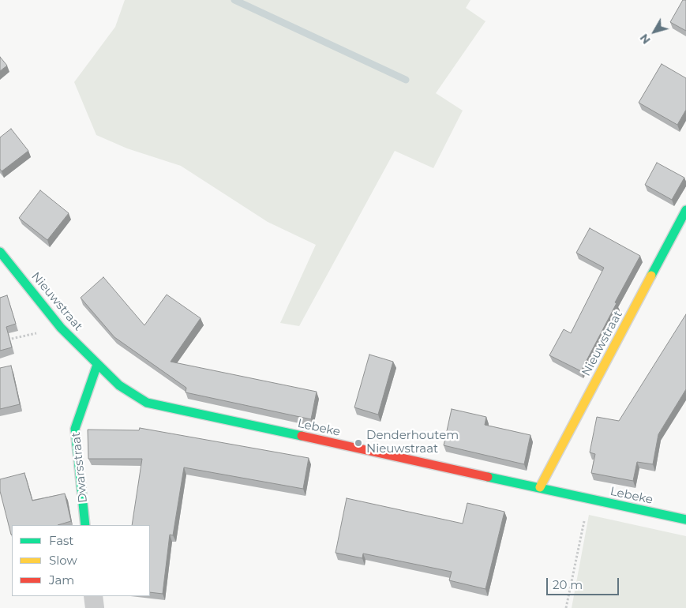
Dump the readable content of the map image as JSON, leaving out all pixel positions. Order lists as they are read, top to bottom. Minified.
{"streets":{"street":["Nieuwstraat","Lebeke","Dwarsstraat"]},"crossings":[["Nieuwstraat","Lebeke"],["Nieuwstraat","Dwarsstraat"],["Lebeke","Dwarsstraat"]],"places":["Denderhoutem Nieuwstraat"],"legend":["Fast","Slow","Jam"],"scale_bar":"20 m","north":"bottom left"}
